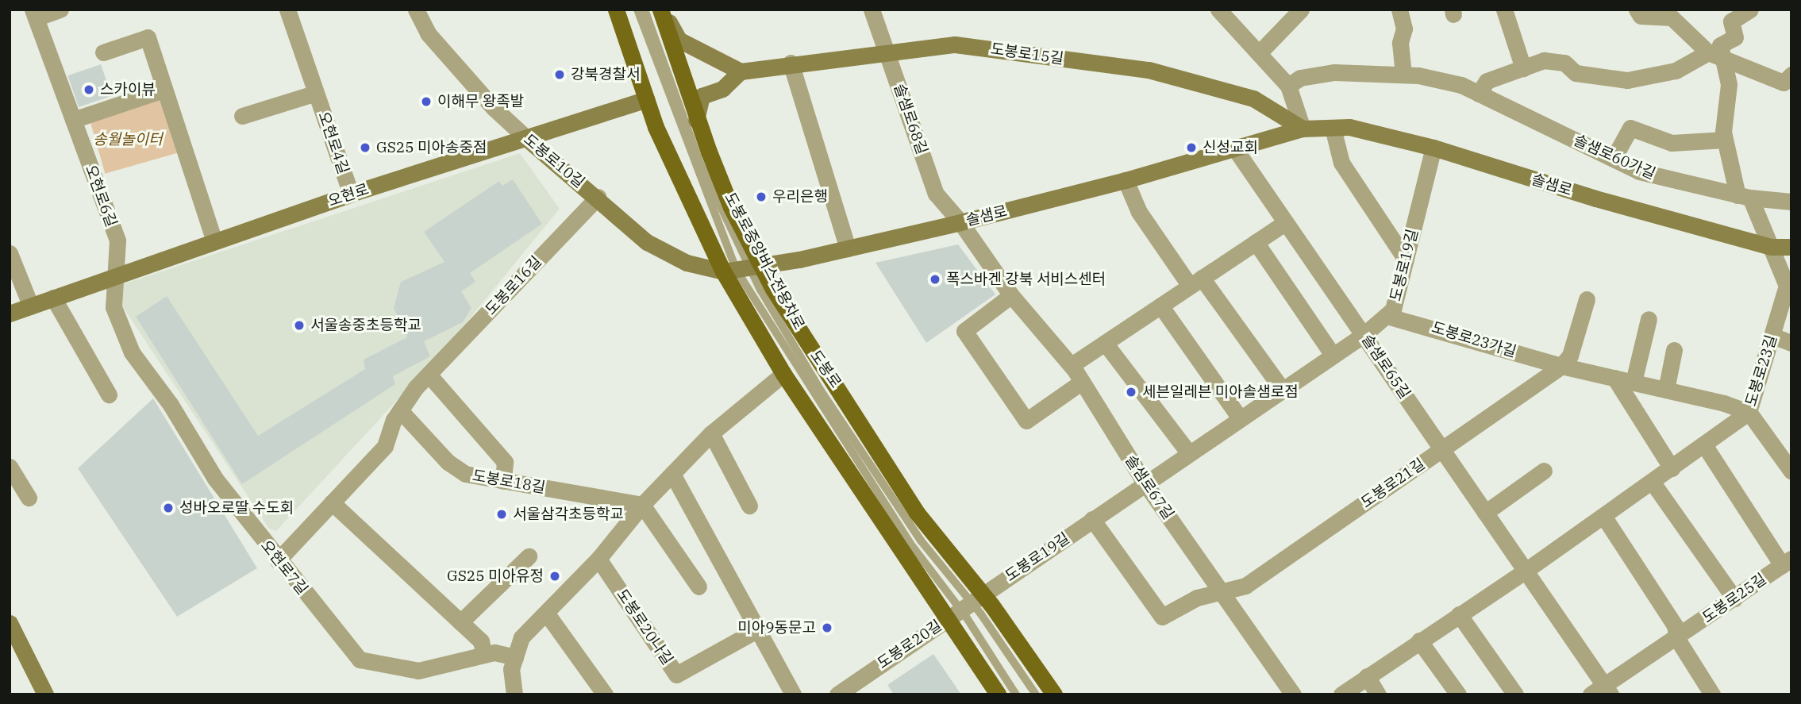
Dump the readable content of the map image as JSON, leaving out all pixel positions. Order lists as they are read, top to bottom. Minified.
{"streets":{"main road":["도봉로15길","도봉로10길","솔샘로","오현로","도봉로"],"street":["솔샘로68길","오현로4길","솔샘로60가길","오현로6길","도봉로19길","도봉로16길","도봉로23가길","솔샘로65길","도봉로23길","도봉로18길","도봉로21길","솔샘로67길","오현로7길","도봉로25길","도봉로20나길","도봉로20길"],"lane":["도봉로중앙버스전용차로"]},"crossings":[["도봉로15길","솔샘로68길"],["도봉로15길","솔샘로"],["솔샘로68길","솔샘로"],["솔샘로68길","솔샘로67길"],["오현로4길","오현로"],["도봉로10길","솔샘로"],["도봉로10길","오현로"],["도봉로10길","도봉로중앙버스전용차로"],["도봉로10길","도봉로16길"],["도봉로10길","도봉로"],["솔샘로","도봉로중앙버스전용차로"],["솔샘로","도봉로19길"],["솔샘로","솔샘로65길"],["솔샘로","도봉로"],["솔샘로","도봉로23길"],["솔샘로","솔샘로67길"],["오현로","오현로6길"],["오현로","도봉로"],["오현로","오현로7길"],["오현로6길","오현로7길"],["도봉로중앙버스전용차로","도봉로"],["도봉로19길","도봉로23가길"],["도봉로19길","솔샘로65길"],["도봉로19길","도봉로"],["도봉로19길","솔샘로67길"],["도봉로19길","도봉로20길"],["도봉로16길","도봉로18길"],["도봉로16길","오현로7길"],["도봉로23가길","도봉로23길"],["도봉로23가길","도봉로21길"],["솔샘로65길","도봉로23길"],["솔샘로65길","도봉로21길"],["솔샘로65길","도봉로25길"],["도봉로","도봉로20길"],["도봉로21길","솔샘로67길"]],"parks":["송월놀이터"],"places":["강북경찰서","스카이뷰","이해무 왕족발","GS25 미아송중점","신성교회","우리은행","폭스바겐 강북 서비스센터","서울송중초등학교","세븐일레븐 미아솔샘로점","성바오로딸 수도회","서울삼각초등학교","GS25 미아유정","미아9동문고"]}
